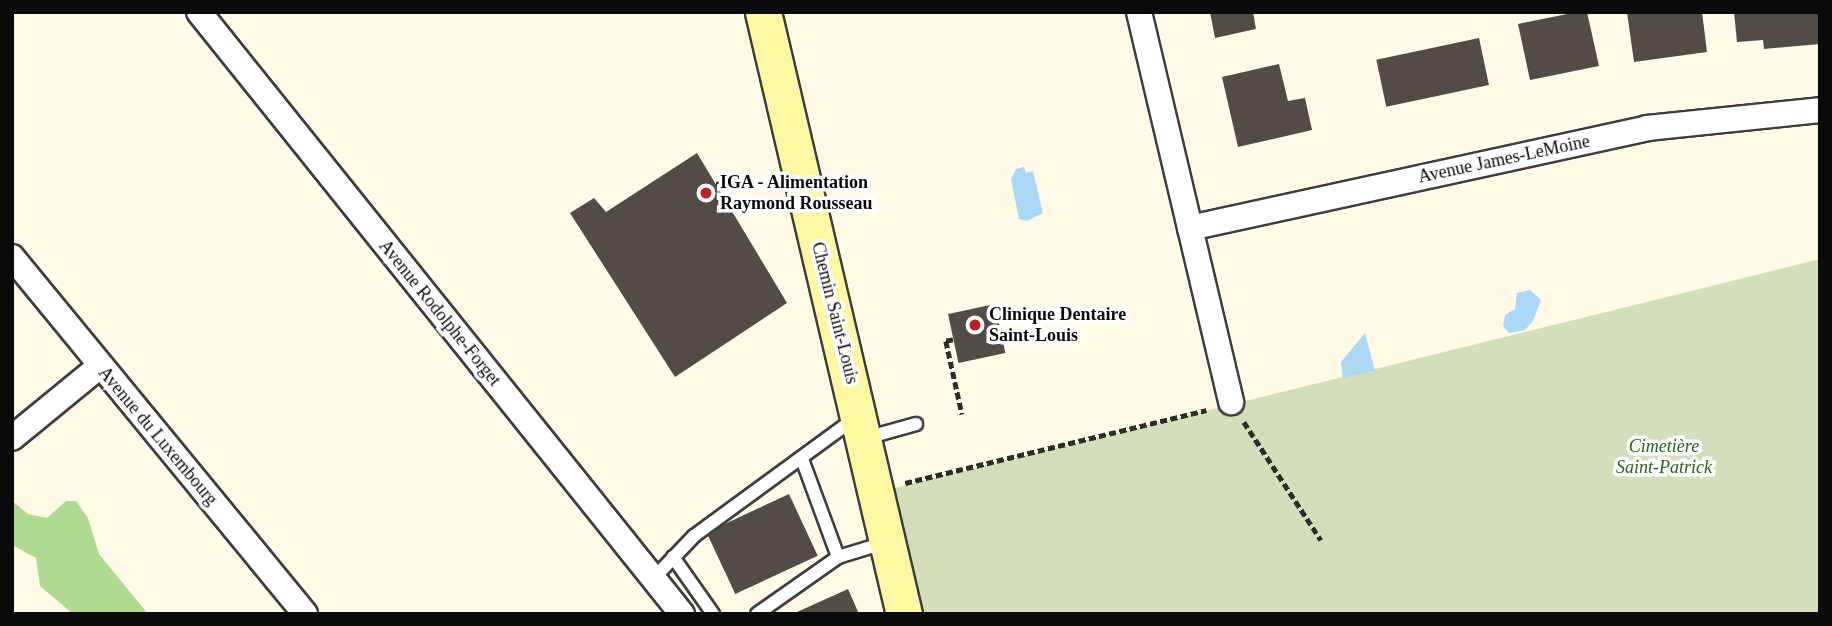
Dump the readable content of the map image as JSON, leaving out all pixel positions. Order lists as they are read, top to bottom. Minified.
{"streets":{"street":["Avenue James-LeMoine","Avenue Rodolphe-Forget","Chemin Saint-Louis","Avenue du Luxembourg"]},"parks":["Cimetière Saint-Patrick"],"places":["IGA - Alimentation Raymond Rousseau","Clinique Dentaire Saint-Louis"]}
